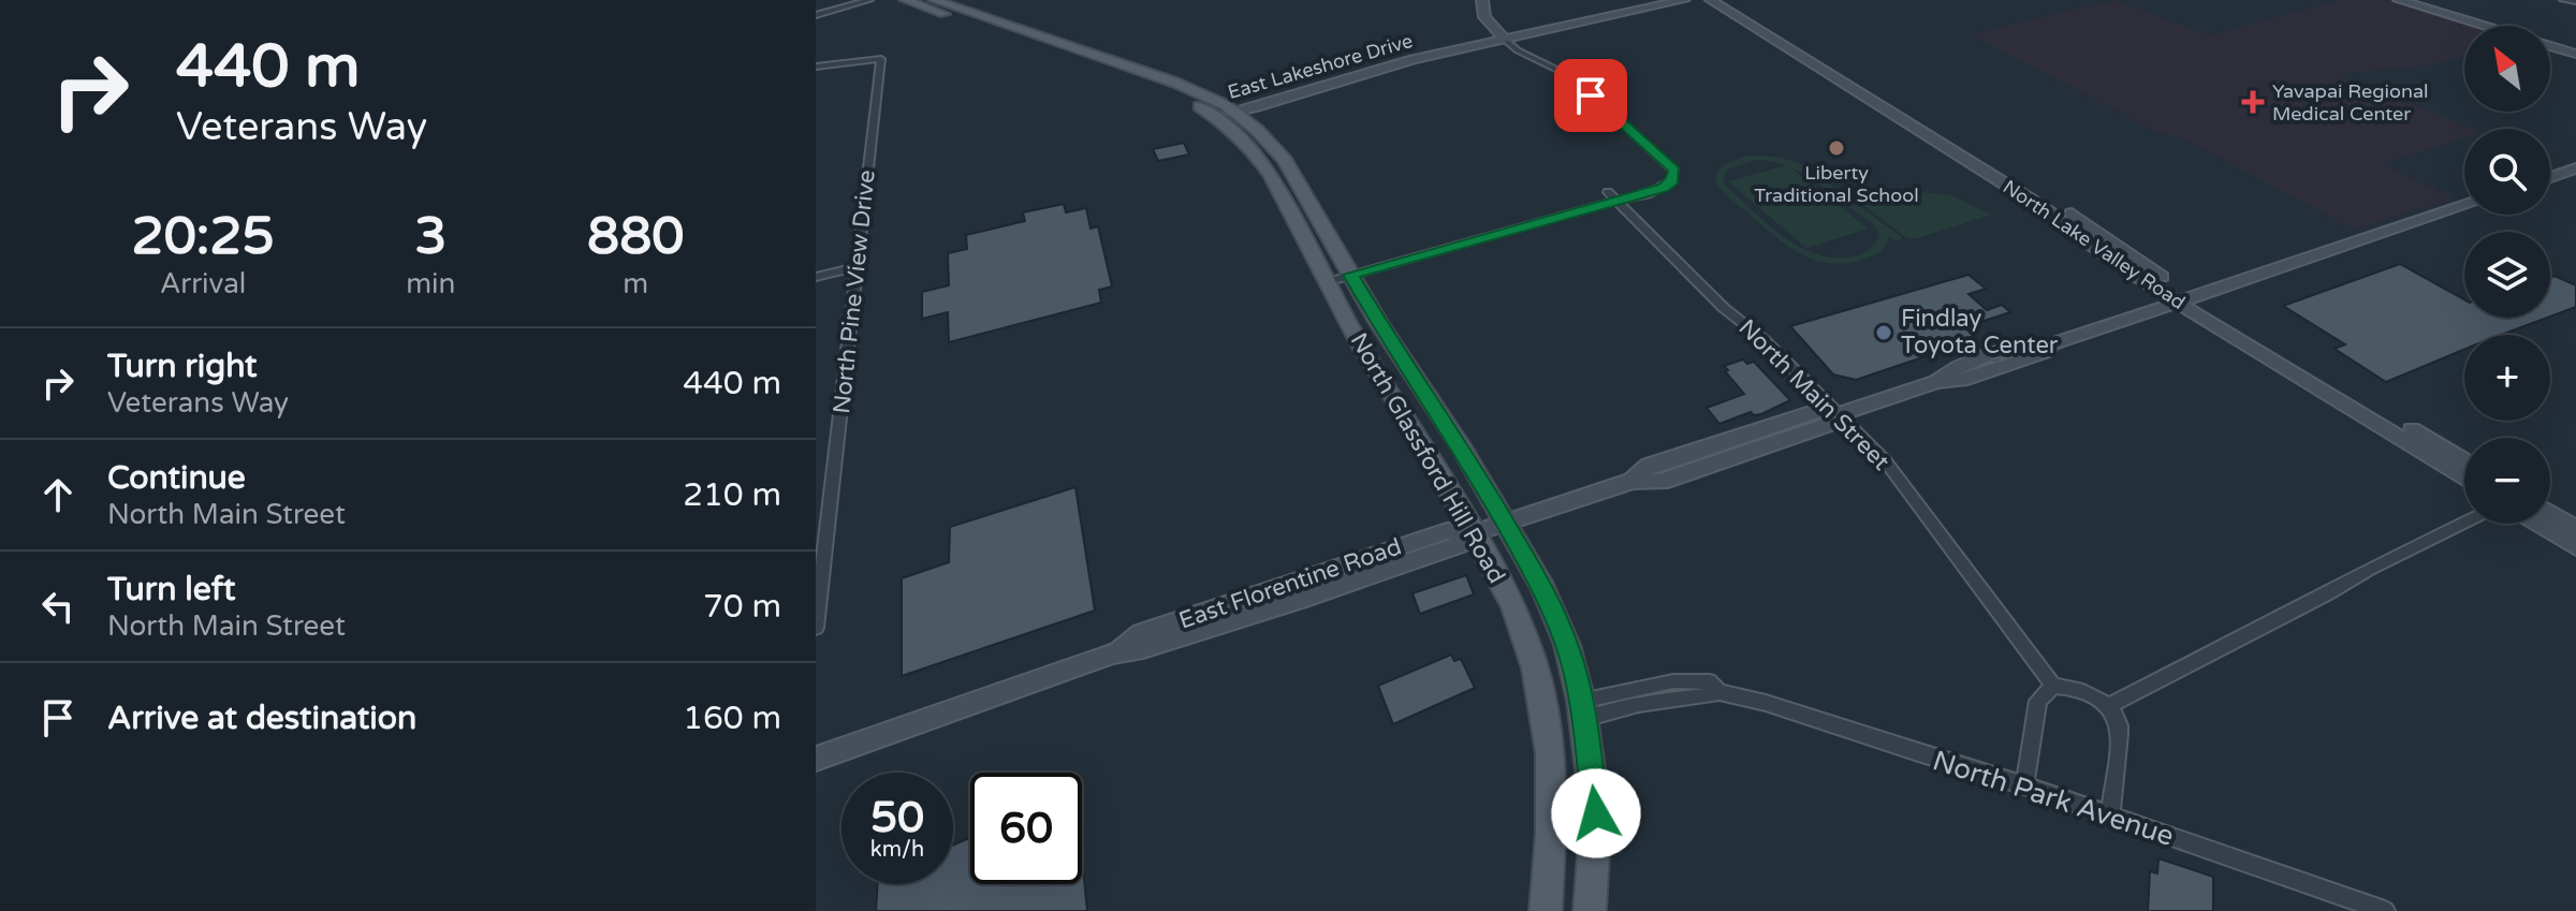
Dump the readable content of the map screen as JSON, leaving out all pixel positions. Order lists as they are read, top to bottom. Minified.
{"streets":{"main road":["North Glassford Hill Road"],"street":["East Lakeshore Drive","North Lake Valley Road","North Pine View Drive","North Main Street","East Florentine Road","North Park Avenue"]},"crossings":[["East Lakeshore Drive","North Glassford Hill Road"],["North Lake Valley Road","East Florentine Road"],["North Main Street","East Florentine Road"],["North Glassford Hill Road","East Florentine Road"],["North Glassford Hill Road","North Park Avenue"]],"places":{"health":["Yavapai Regional Medical Center"],"other":["Liberty Traditional School","Findlay Toyota Center"]},"north":"top left","page":{"turn":["440 m","Veterans Way"],"map_buttons":["+","−"],"eta":["20:25","Arrival","3","min","880","m"],"list":[{"name":"Turn right","note":"Veterans Way","value":"440 m"},{"name":"Continue","note":"North Main Street","value":"210 m"},{"name":"Turn left","note":"North Main Street","value":"70 m"},{"name":"Arrive at destination","value":"160 m"}],"speed":"50 km/h","limit":"60"}}
